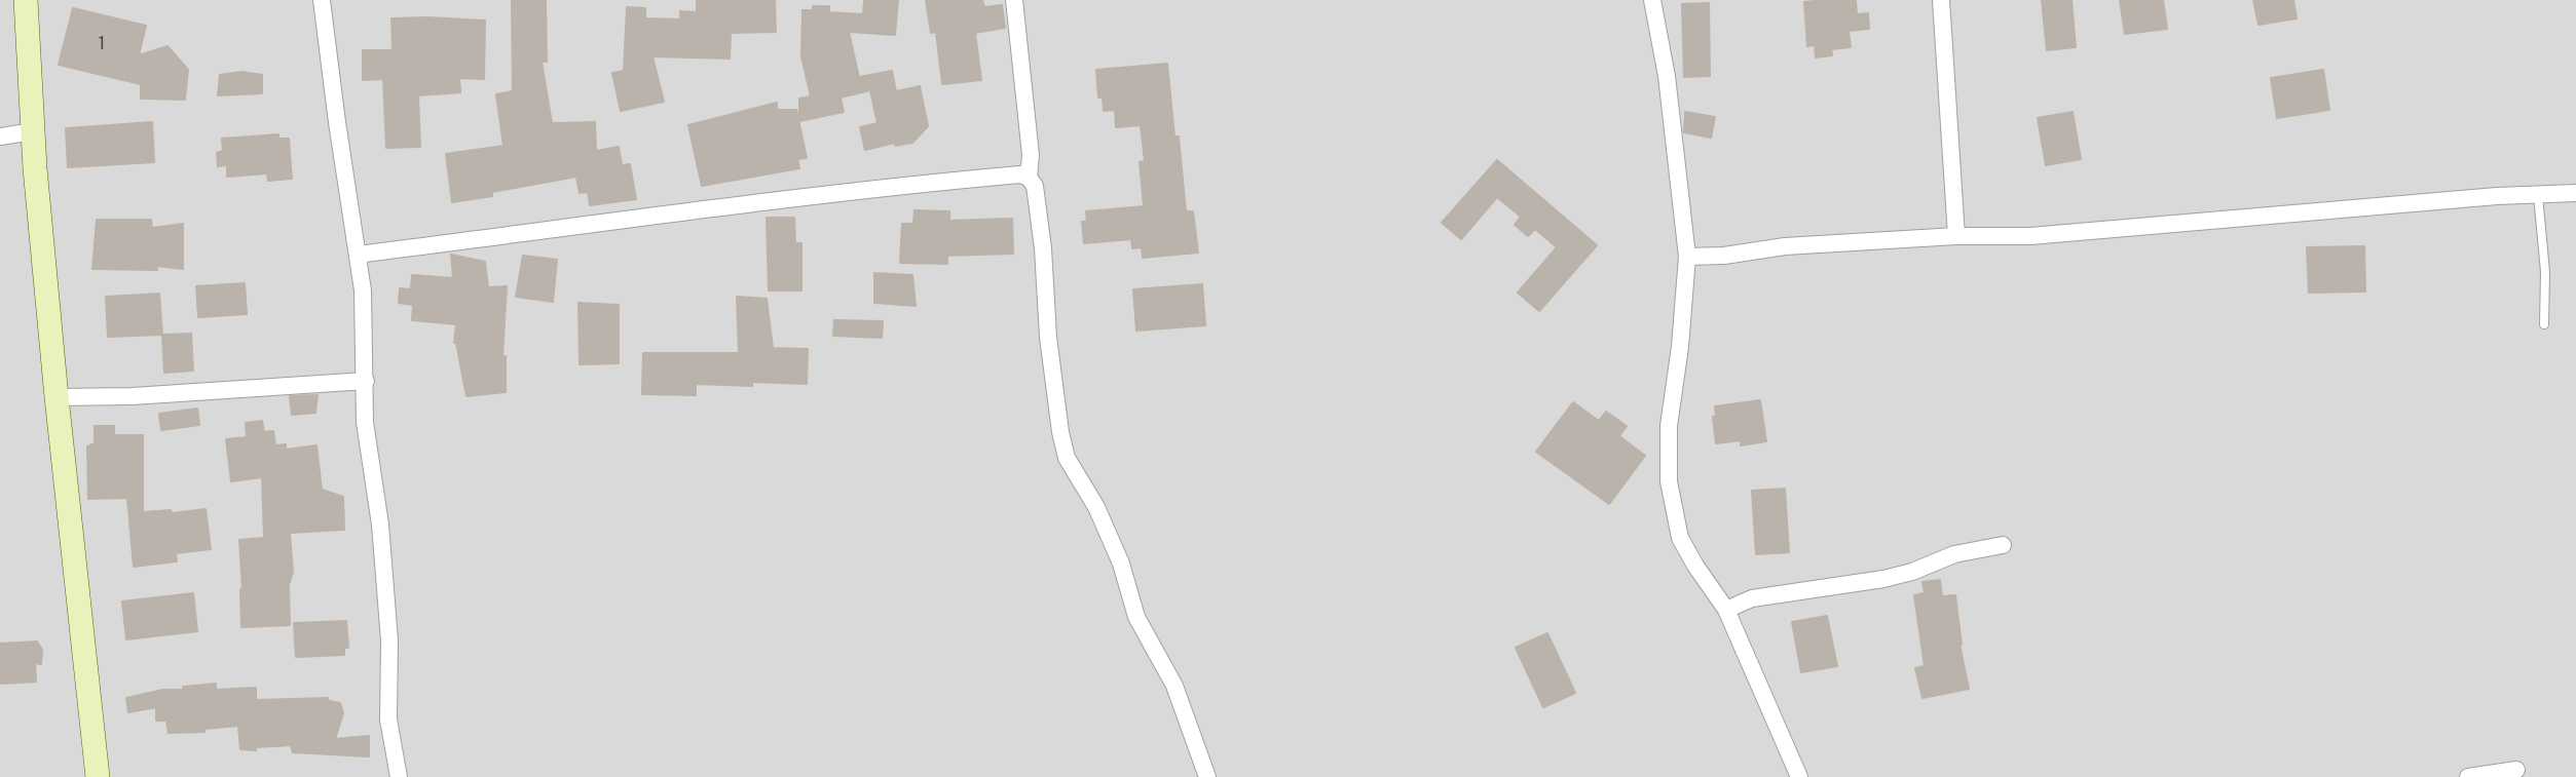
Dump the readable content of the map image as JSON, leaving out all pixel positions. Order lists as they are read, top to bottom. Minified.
{"house_numbers":["1"]}
